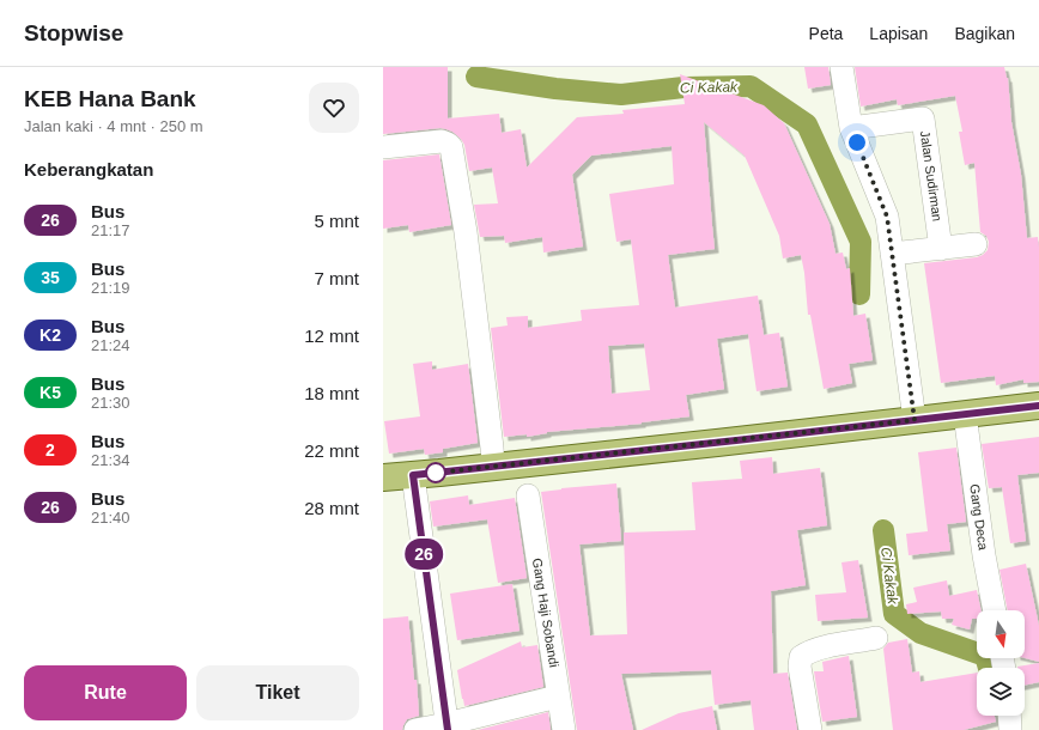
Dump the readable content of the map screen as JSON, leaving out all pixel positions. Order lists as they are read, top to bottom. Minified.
{"streets":{"street":["Jalan Sudirman","Gang Deca","Gang Haji Sobandi"]},"water":["Ci Kakak"],"lines":["bus line 26"],"north":"bottom","page":{"header":"Stopwise","nav":["Peta","Lapisan","Bagikan"],"heading":[["KEB Hana Bank","Jalan kaki · 4 mnt · 250 m"],"Keberangkatan"],"on_map":"26","list":[{"mark":"26","name":"Bus","note":"21:17","value":"5 mnt"},{"mark":"35","name":"Bus","note":"21:19","value":"7 mnt"},{"mark":"K2","name":"Bus","note":"21:24","value":"12 mnt"},{"mark":"K5","name":"Bus","note":"21:30","value":"18 mnt"},{"mark":"2","name":"Bus","note":"21:34","value":"22 mnt"},{"mark":"26","name":"Bus","note":"21:40","value":"28 mnt"}],"buttons":["Rute","Tiket"]}}
